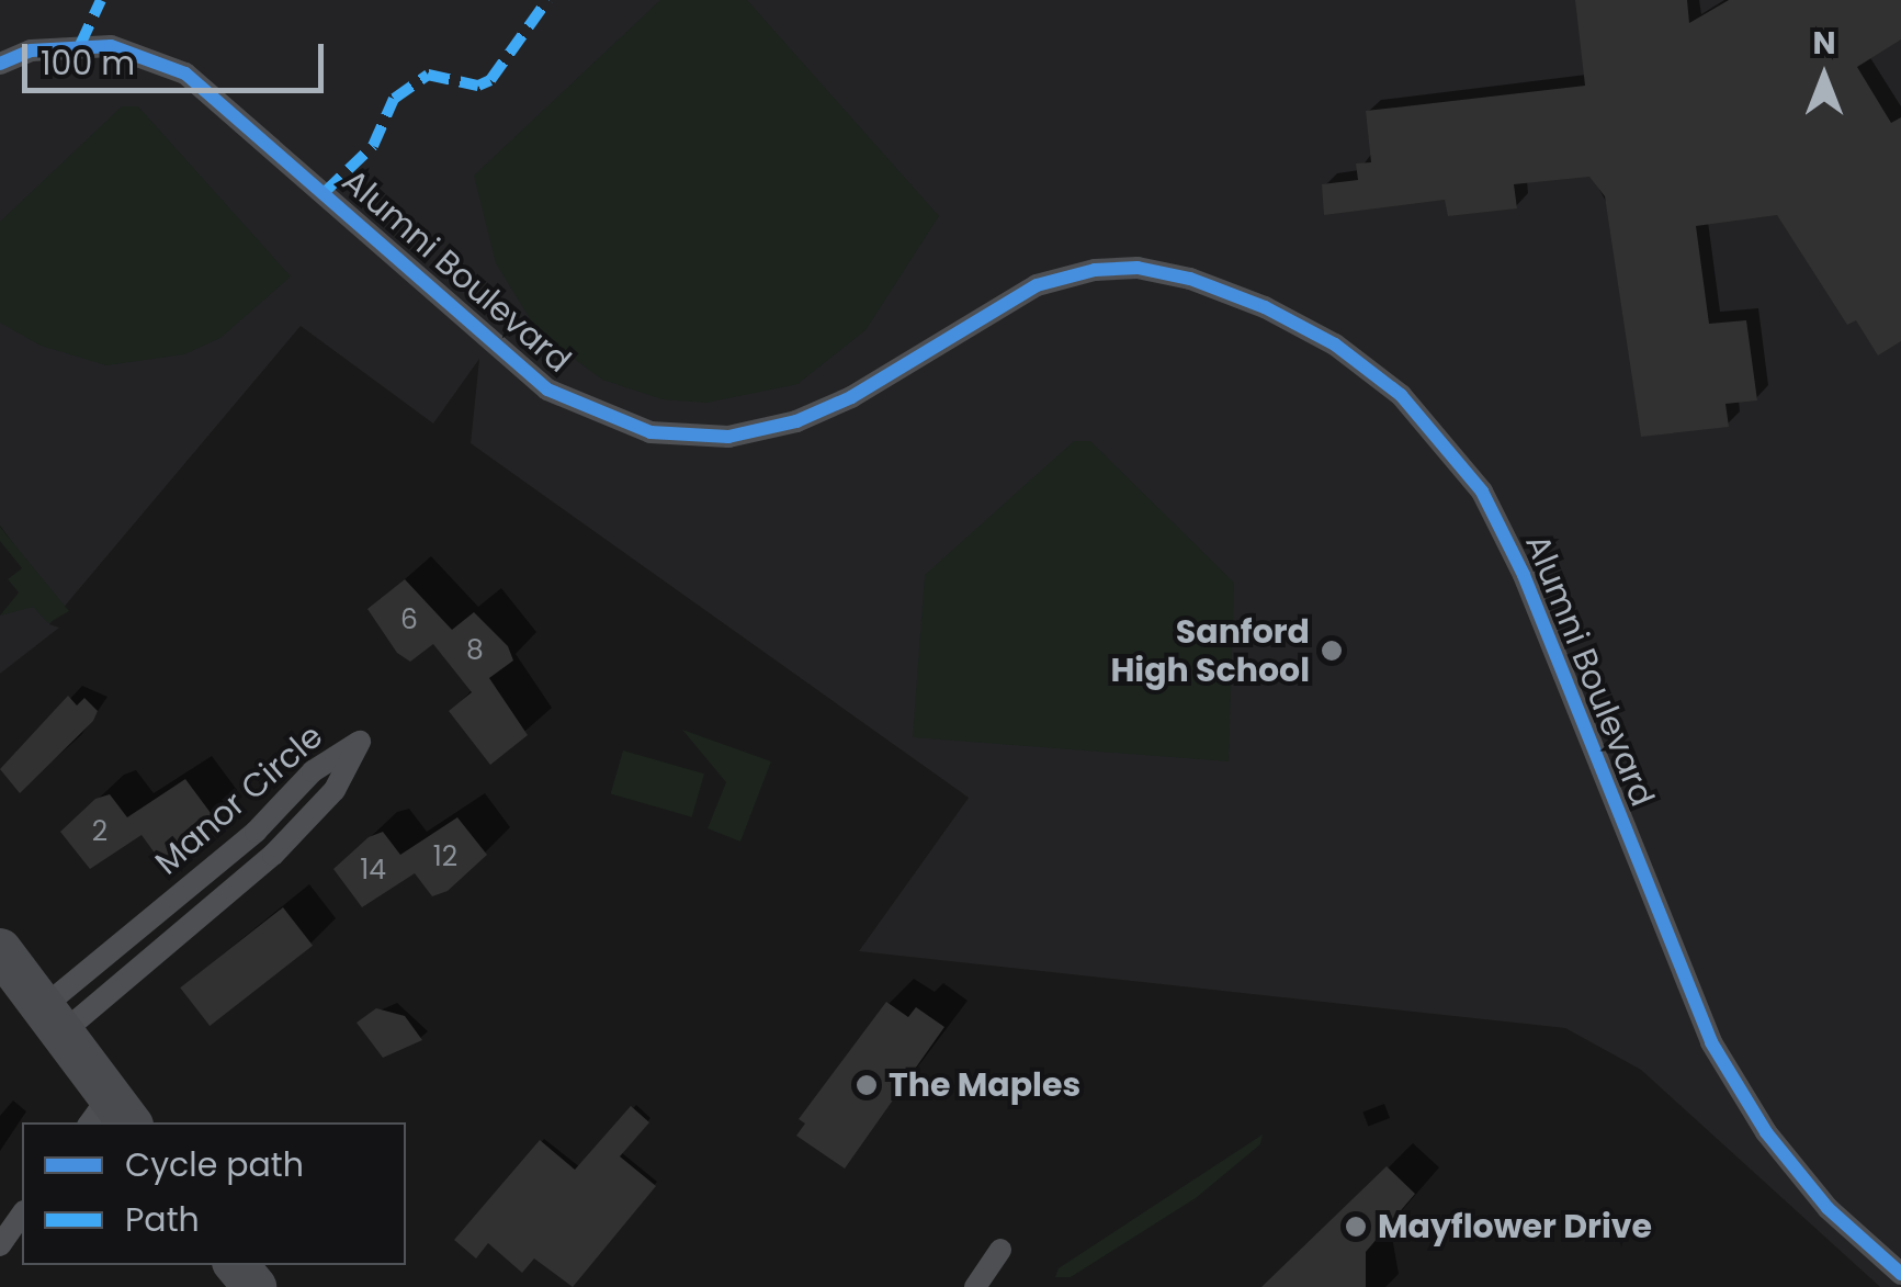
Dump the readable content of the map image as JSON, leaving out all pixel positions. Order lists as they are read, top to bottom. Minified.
{"streets":{"street":["Alumni Boulevard","Manor Circle"]},"places":["Sanford High School","The Maples","Mayflower Drive"],"house_numbers":["6","8","2","12","14"],"legend":["Cycle path","Path"],"scale_bar":"100 m","north":"top"}
